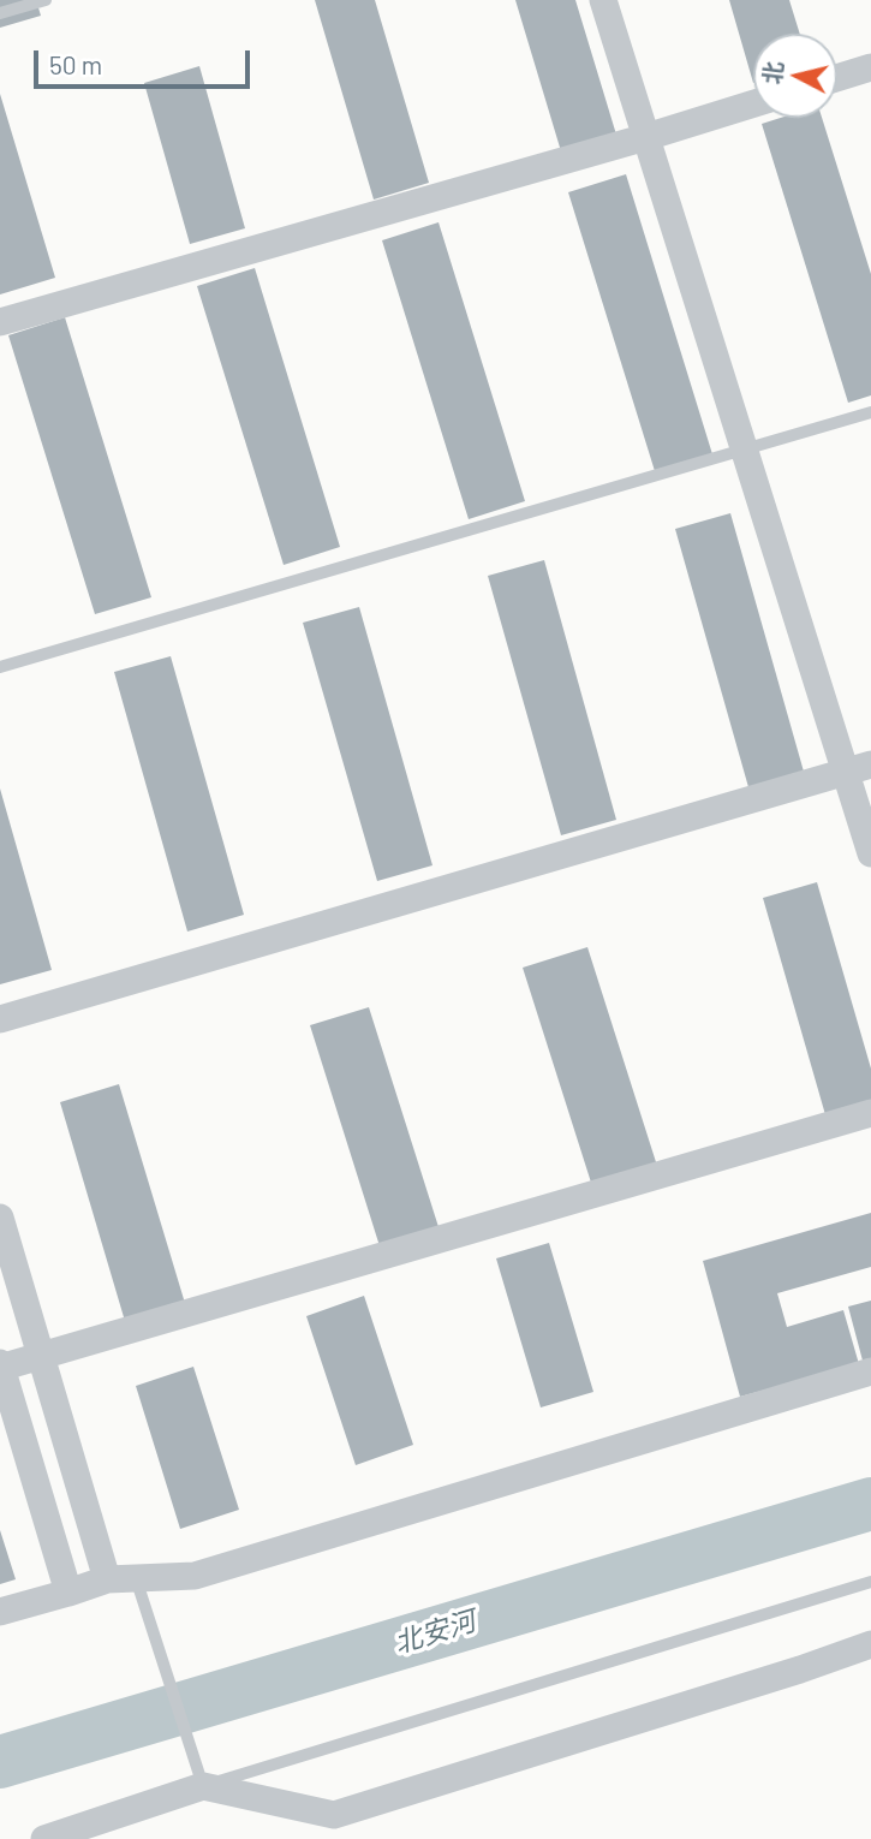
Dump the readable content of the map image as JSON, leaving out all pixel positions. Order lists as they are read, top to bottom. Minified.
{"water":["北安河"],"scale_bar":"50 m","north":"left"}
